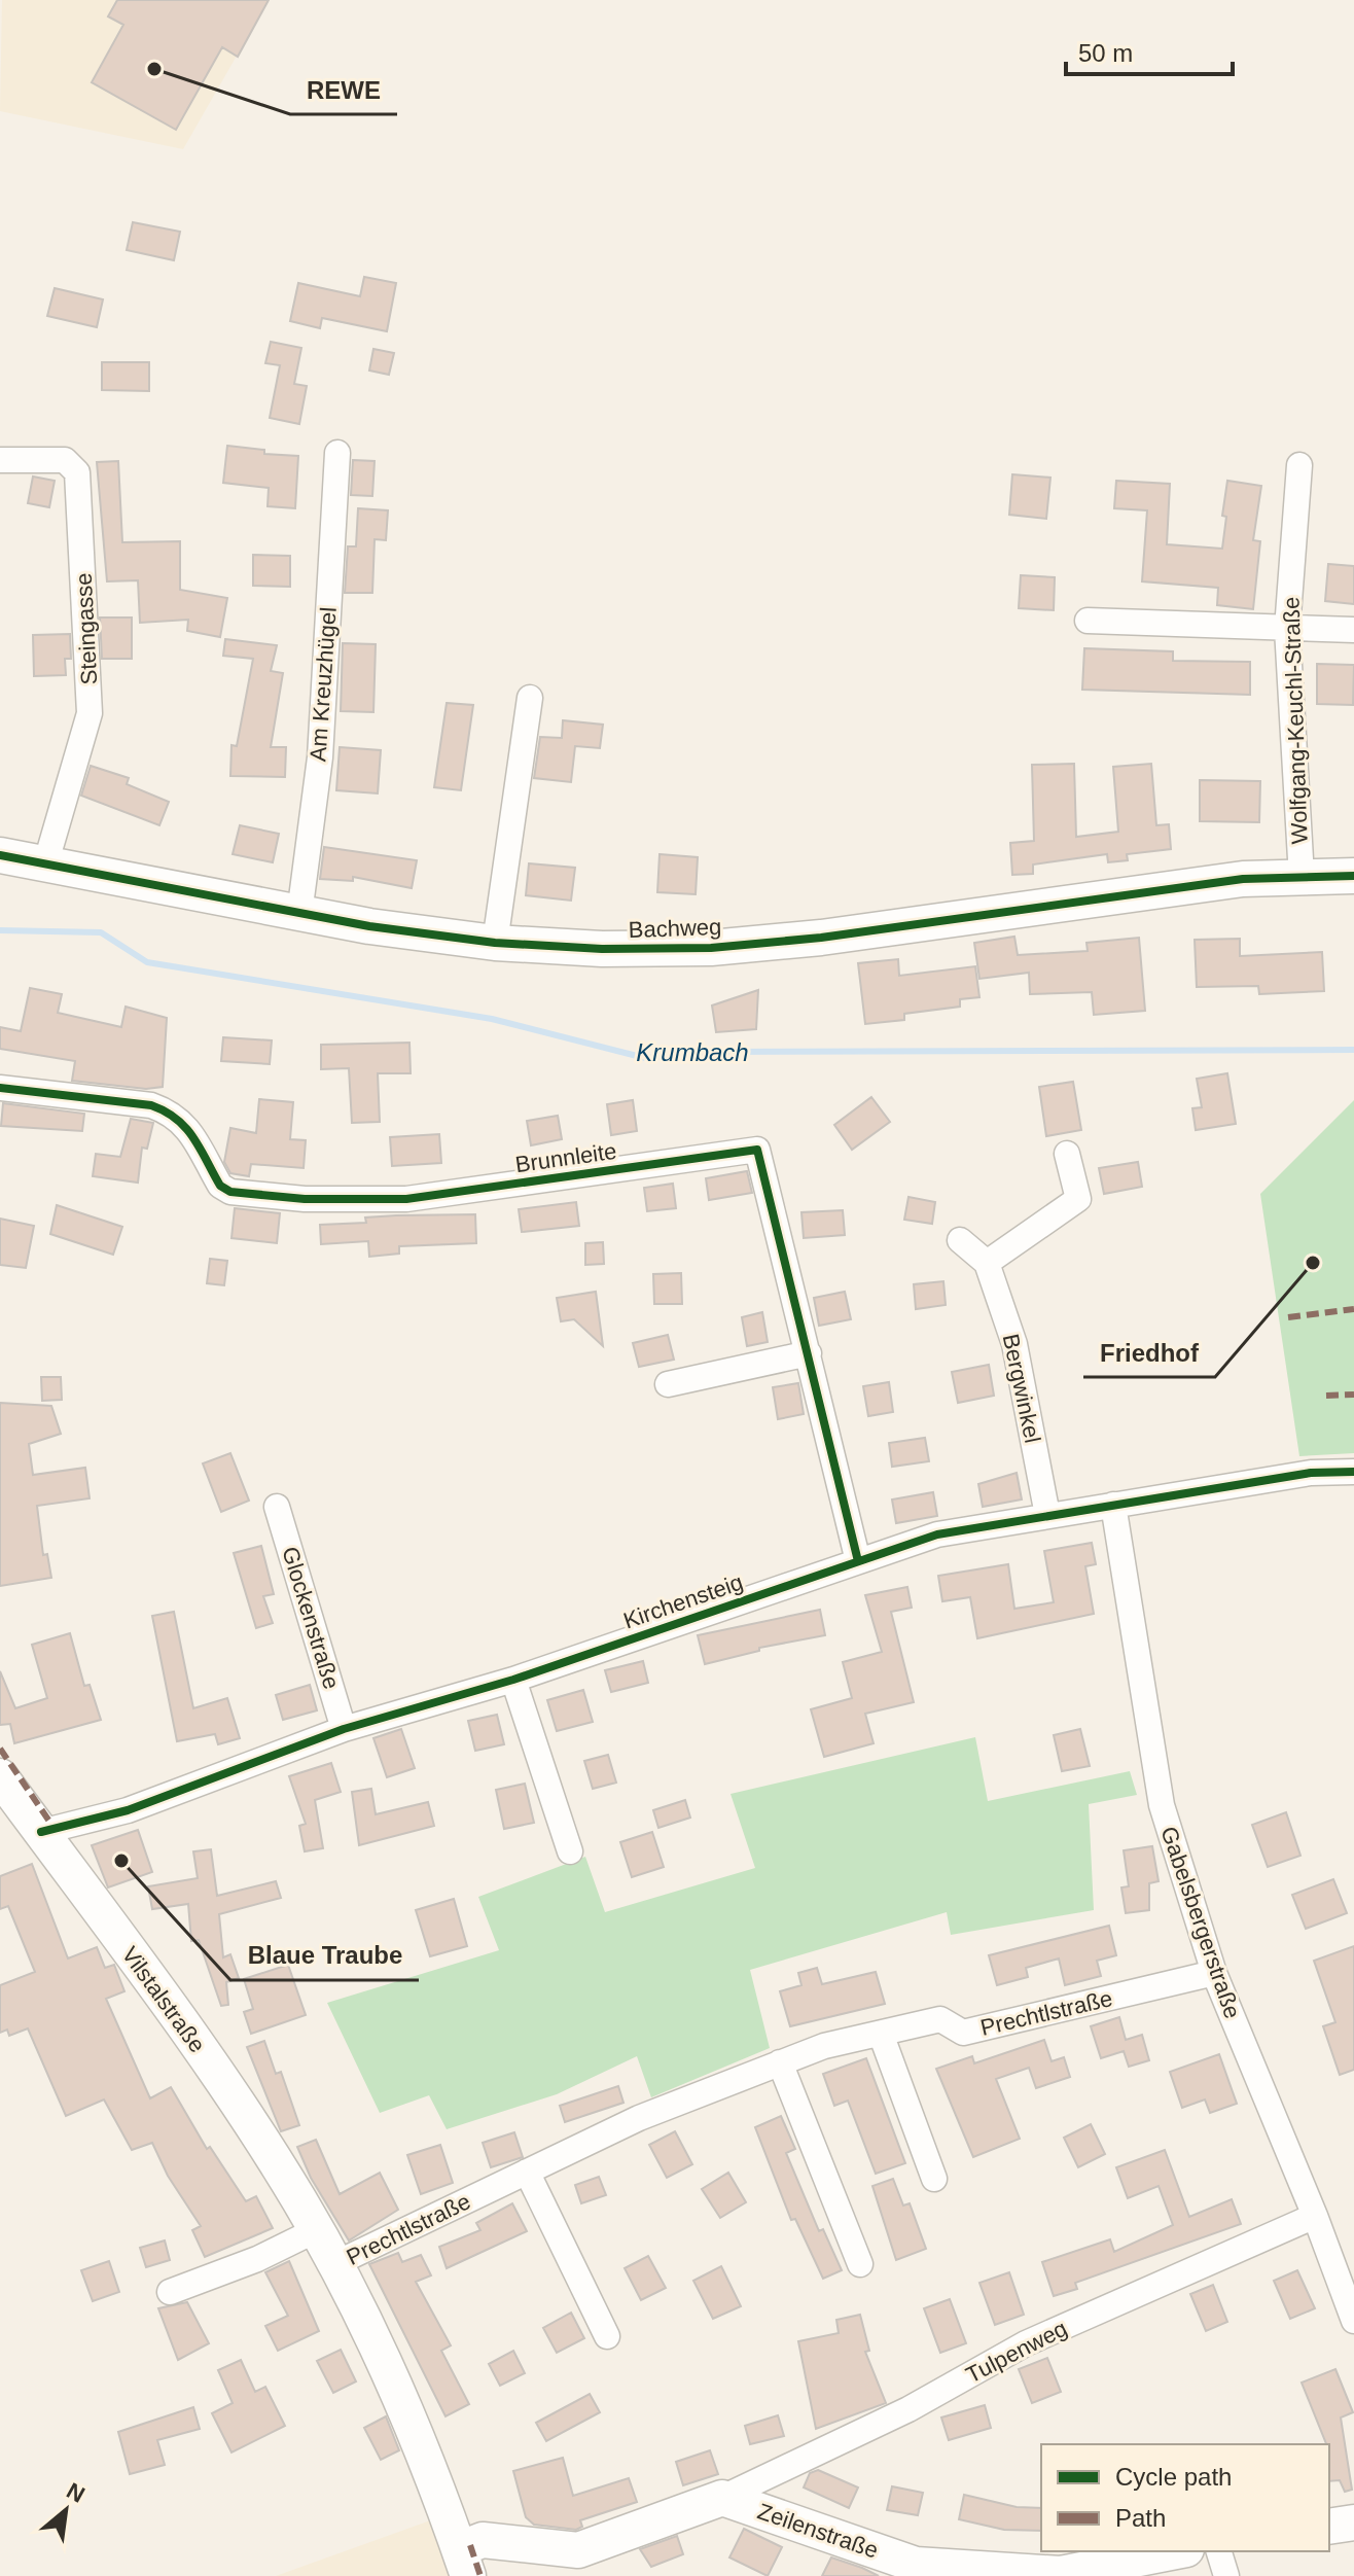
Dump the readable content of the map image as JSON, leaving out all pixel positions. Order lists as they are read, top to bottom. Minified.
{"streets":{"street":["Steingasse","Am Kreuzhügel","Wolfgang-Keuchl-Straße","Bachweg","Brunnleite","Bergwinkel","Kirchensteig","Glockenstraße","Gabelsbergerstraße","Vilstalstraße","Prechtlstraße","Tulpenweg","Zeilenstraße"]},"crossings":[["Steingasse","Bachweg"],["Am Kreuzhügel","Bachweg"],["Wolfgang-Keuchl-Straße","Bachweg"],["Brunnleite","Kirchensteig"],["Bergwinkel","Kirchensteig"],["Kirchensteig","Glockenstraße"],["Kirchensteig","Gabelsbergerstraße"],["Kirchensteig","Vilstalstraße"],["Gabelsbergerstraße","Prechtlstraße"],["Gabelsbergerstraße","Tulpenweg"],["Vilstalstraße","Prechtlstraße"],["Tulpenweg","Zeilenstraße"]],"water":["Krumbach"],"places":["REWE","Friedhof","Blaue Traube"],"legend":["Cycle path","Path"],"scale_bar":"50 m","north":"top right"}
